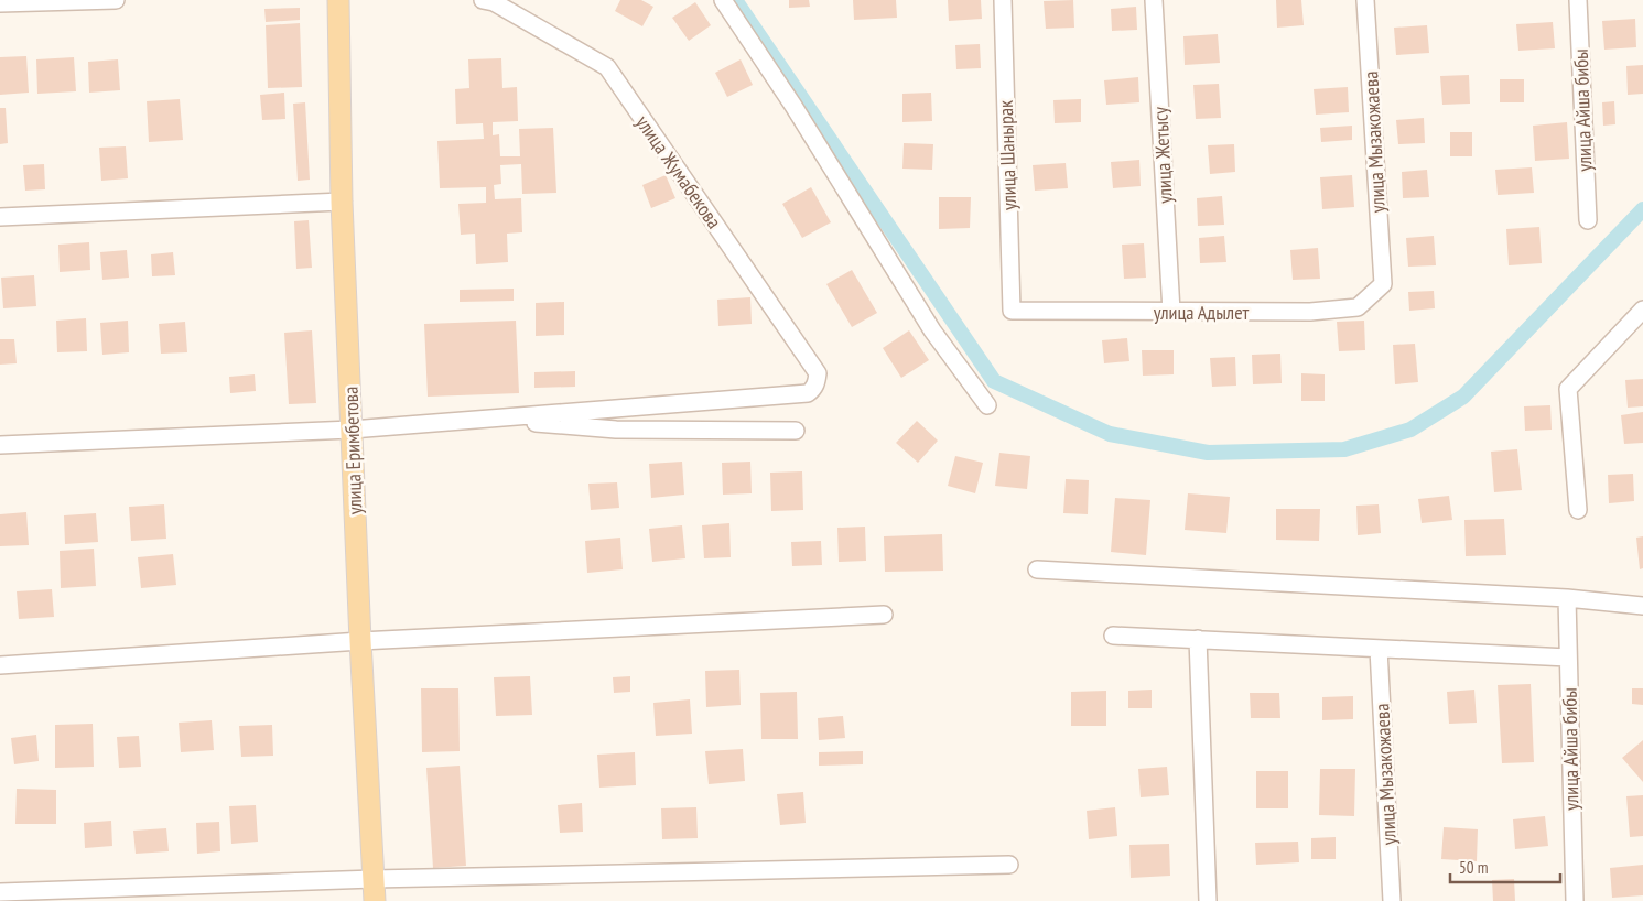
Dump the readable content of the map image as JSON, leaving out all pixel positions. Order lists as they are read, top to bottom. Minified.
{"streets":{"main road":["улица Еримбетова"],"street":["улица Айша бибы","улица Мызакожаева","улица Шанырак","улица Жетысу","улица Жумабекова","улица Адылет"]},"crossings":[["улица Мызакожаева","улица Адылет"],["улица Шанырак","улица Адылет"],["улица Жетысу","улица Адылет"]],"scale_bar":"50 m"}
